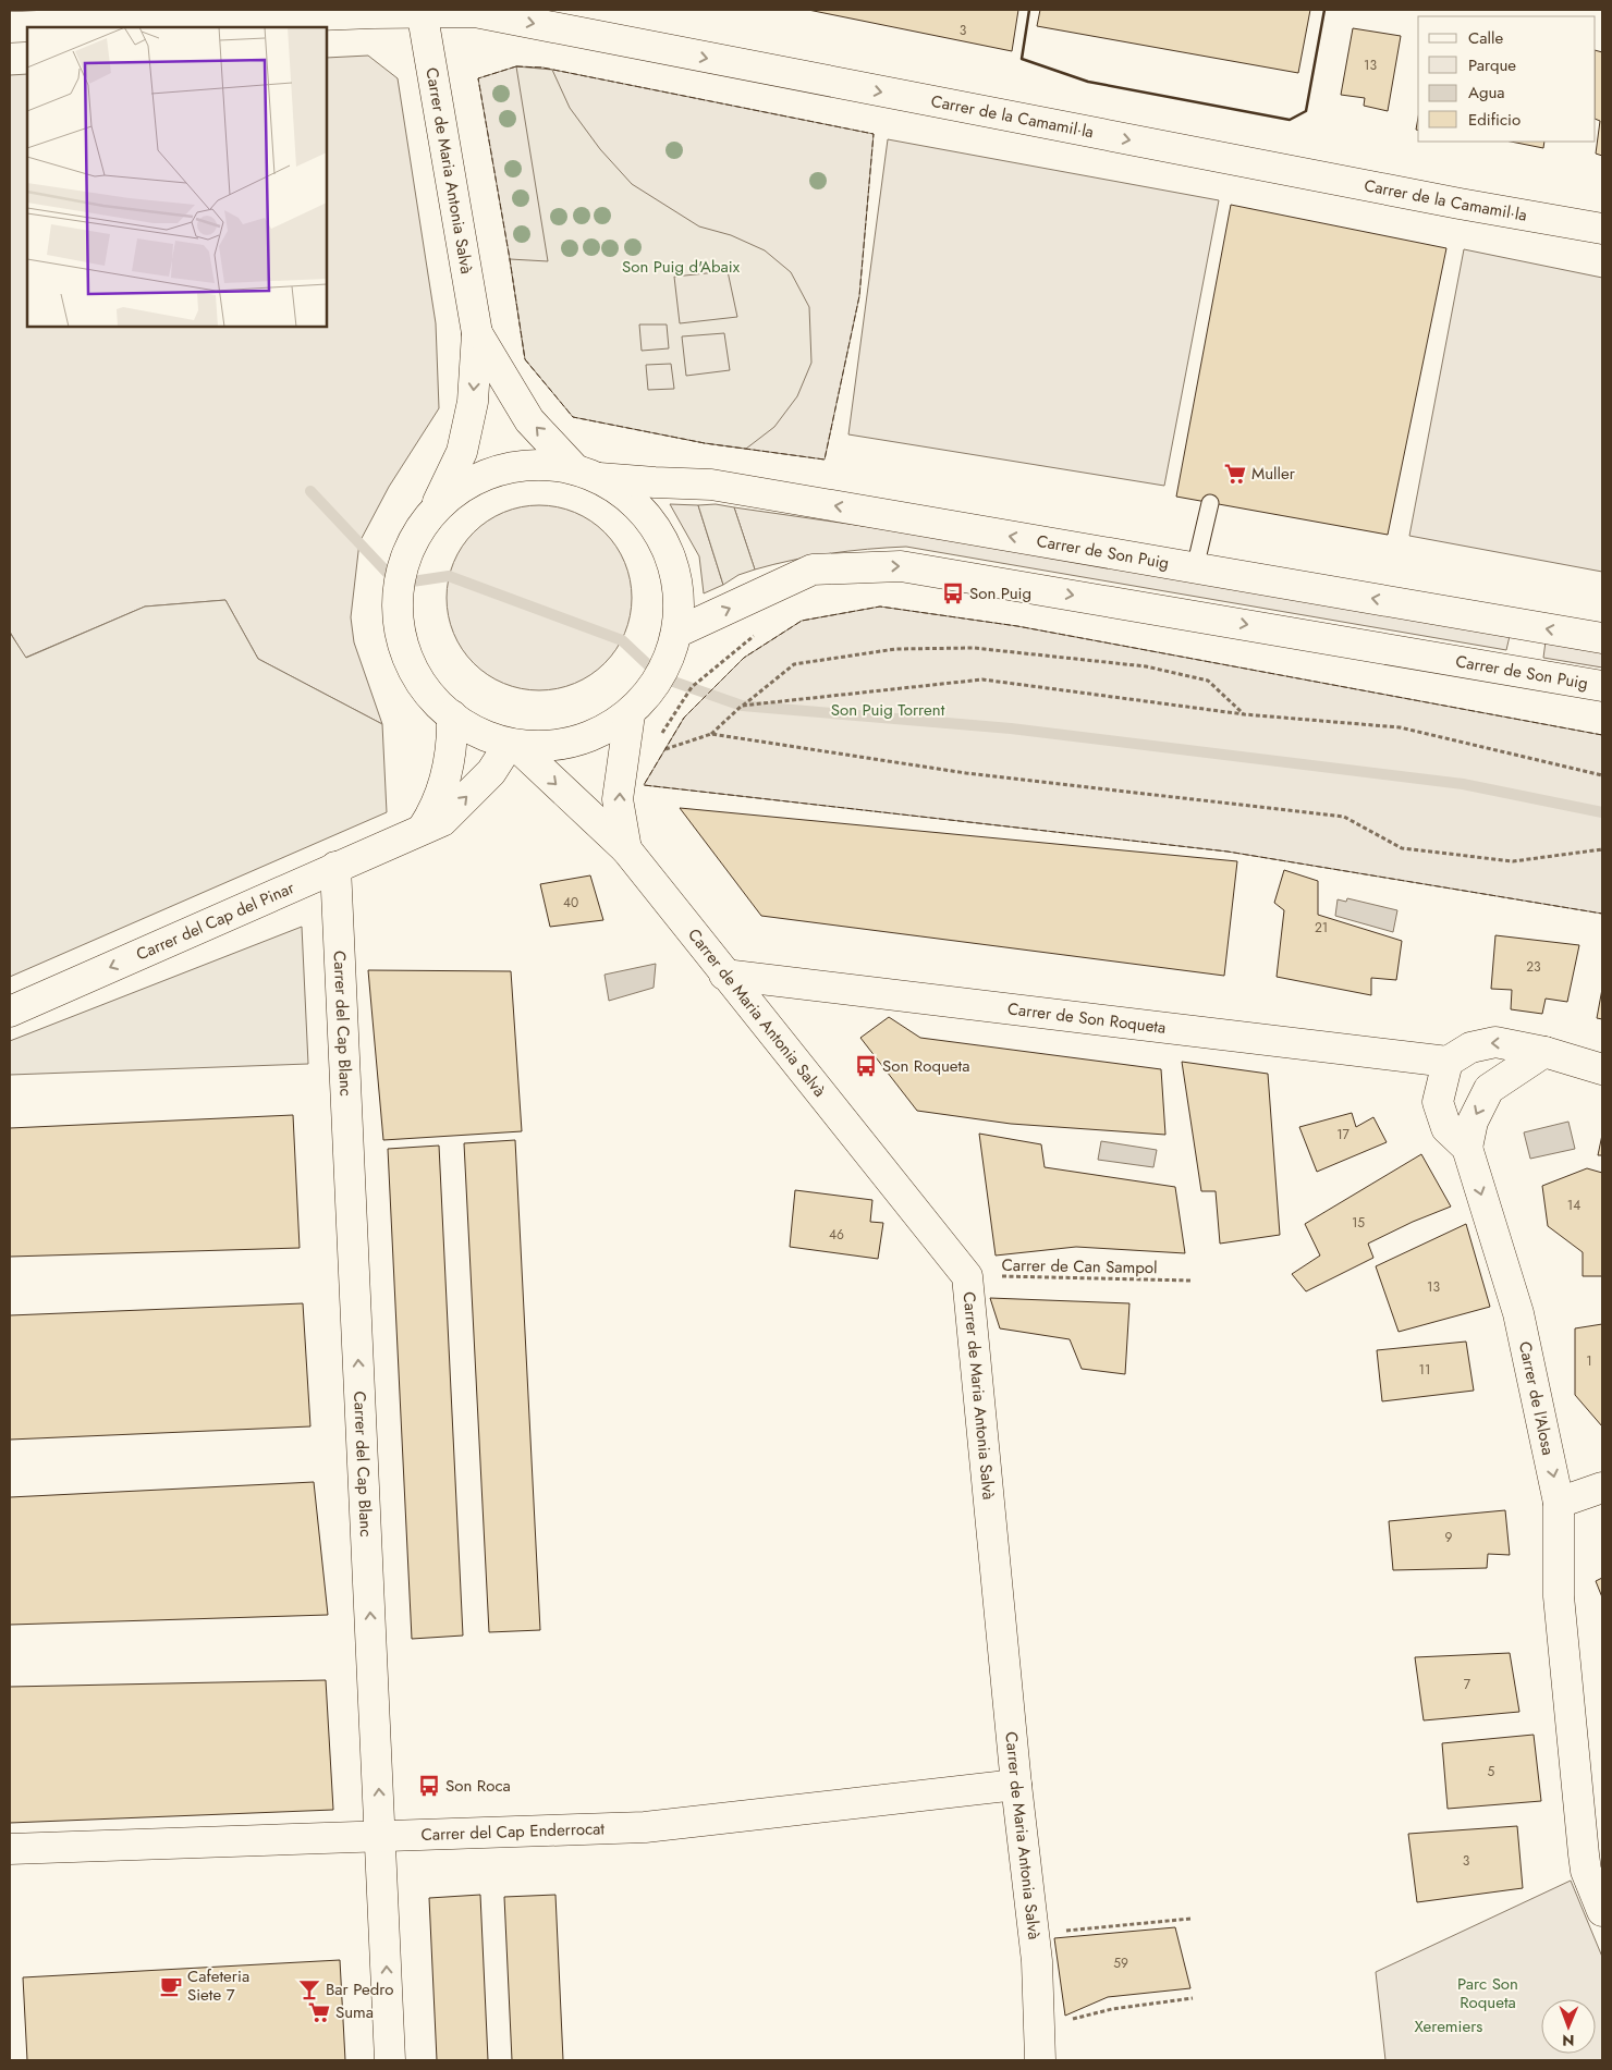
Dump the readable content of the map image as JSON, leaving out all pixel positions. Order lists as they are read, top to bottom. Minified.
{"streets":{"street":["Carrer de la Camamil·la","Carrer de Maria Antonia Salvà","Carrer de Son Puig","Carrer del Cap del Pinar","Carrer de Son Roqueta","Carrer del Cap Blanc","Carrer de l'Alosa","Carrer del Cap Enderrocat"],"path":["Carrer de Can Sampol"]},"crossings":[["Carrer de la Camamil·la","Carrer de Maria Antonia Salvà"],["Carrer de Maria Antonia Salvà","Carrer de Son Puig"],["Carrer de Maria Antonia Salvà","Carrer del Cap del Pinar"],["Carrer de Maria Antonia Salvà","Carrer de Son Roqueta"],["Carrer de Maria Antonia Salvà","Carrer de Can Sampol"],["Carrer de Maria Antonia Salvà","Carrer del Cap Enderrocat"],["Carrer del Cap del Pinar","Carrer del Cap Blanc"],["Carrer de Son Roqueta","Carrer de l'Alosa"],["Carrer del Cap Blanc","Carrer del Cap Enderrocat"]],"one_way":["Carrer de la Camamil·la","Carrer del Cap Blanc","Carrer de l'Alosa"],"parks":["Son Puig d'Abaix","Son Puig Torrent","Parc Son Roqueta","Xeremiers"],"places":{"supermarket":["Muller","Suma"],"bus stop":["Son Puig","Son Roqueta","Son Roca"],"cafe":["Cafeteria Siete 7"],"bar":["Bar Pedro"]},"house_numbers":["3","13","40","21","23","17","14","15","46","13","1","11","9","7","5","3","59"],"legend":["Calle","Parque","Agua","Edificio"],"north":"bottom"}
